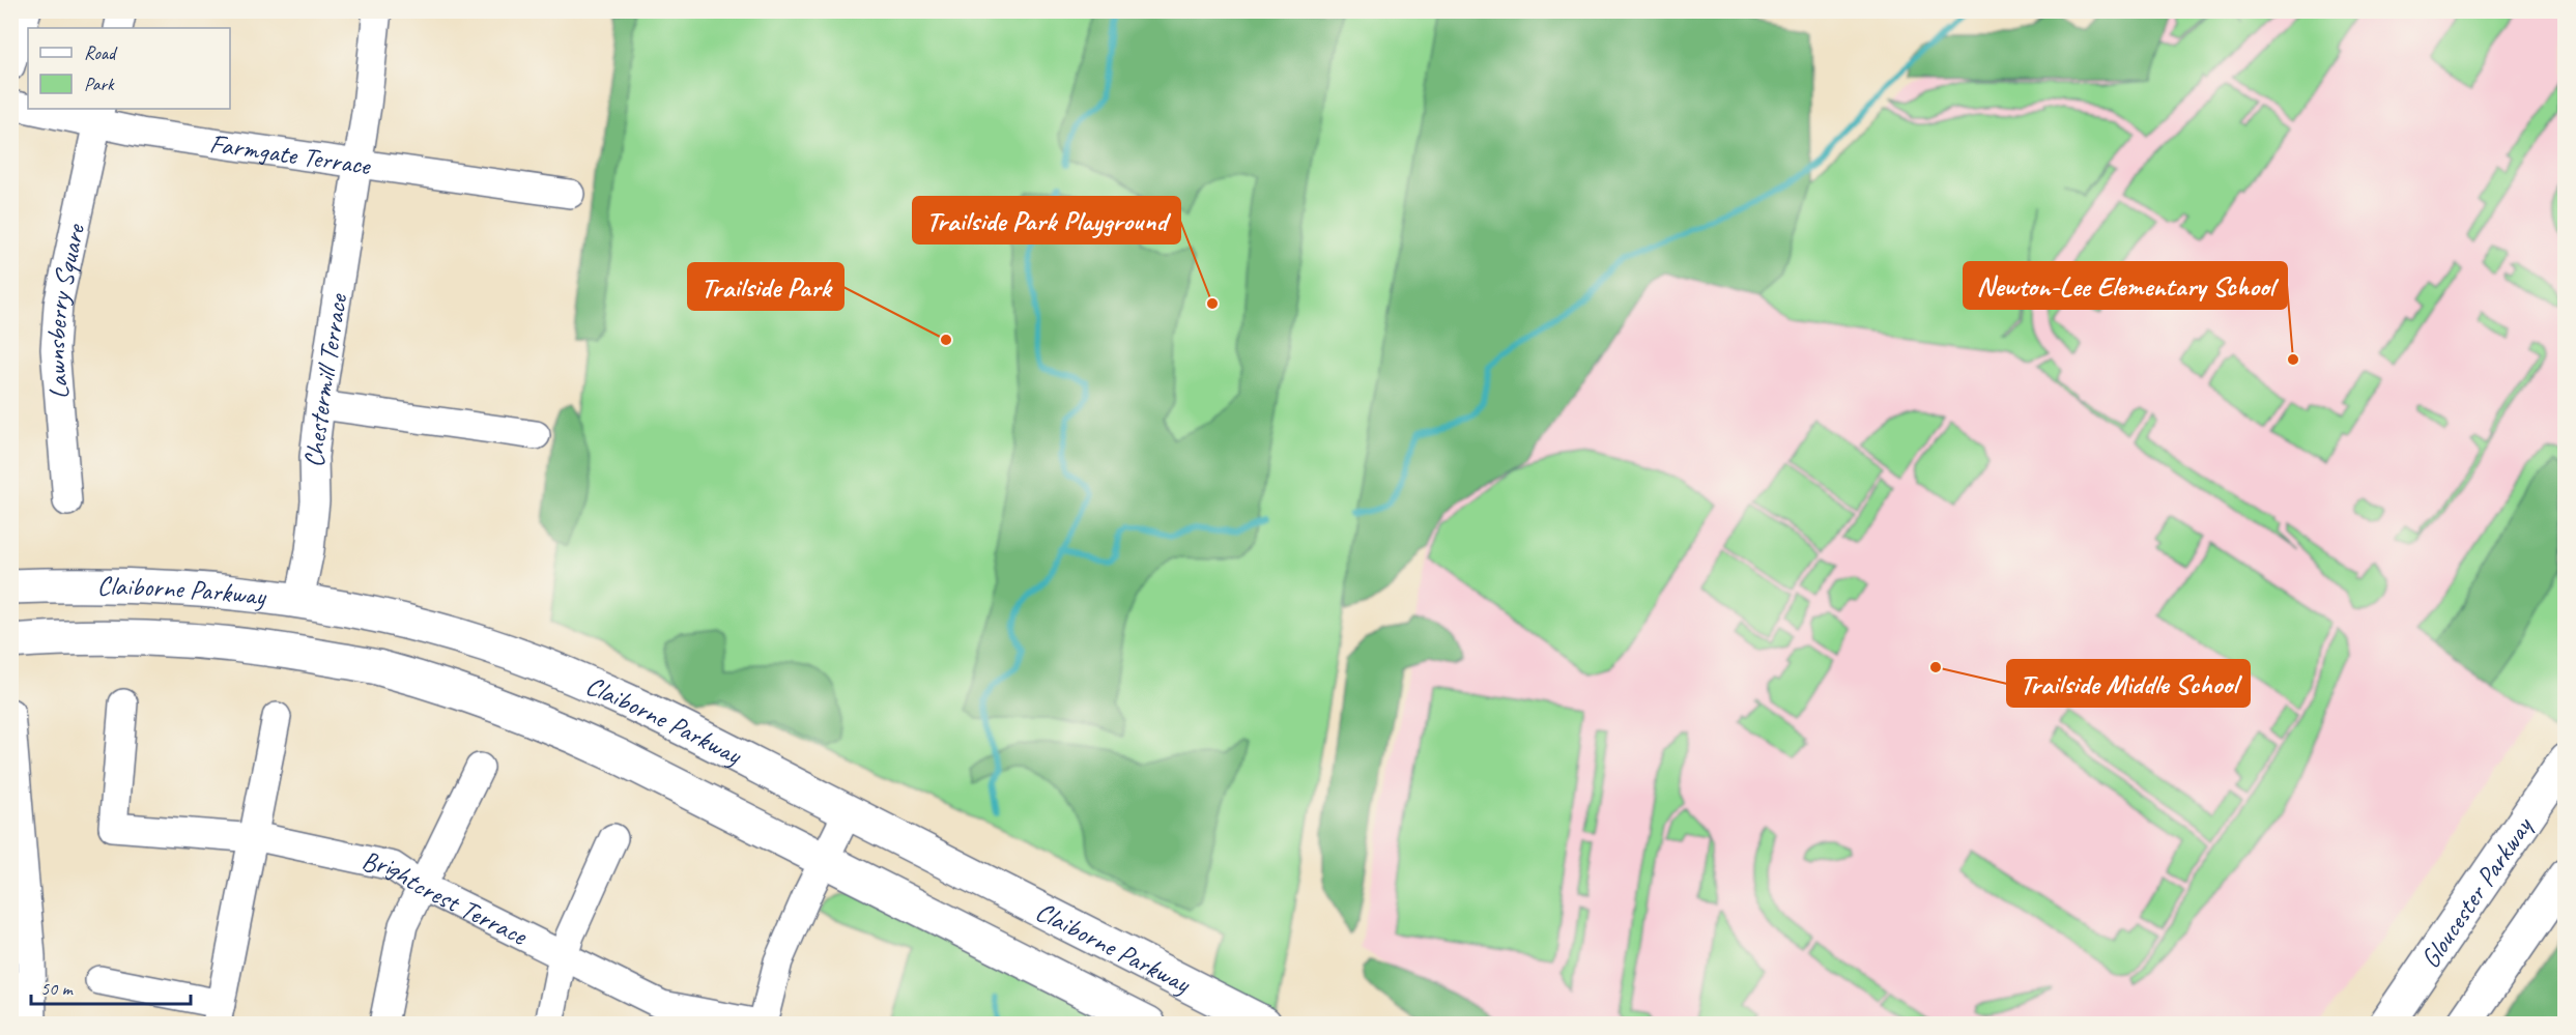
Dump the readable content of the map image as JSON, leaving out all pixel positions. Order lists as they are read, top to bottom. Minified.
{"streets":{"main road":["Claiborne Parkway","Gloucester Parkway"],"street":["Farmgate Terrace","Lawnsberry Square","Chestermill Terrace","Brightcrest Terrace"]},"crossings":[["Farmgate Terrace","Lawnsberry Square"],["Farmgate Terrace","Chestermill Terrace"],["Chestermill Terrace","Claiborne Parkway"]],"places":["Trailside Park Playground","Trailside Park","Newton-Lee Elementary School","Trailside Middle School"],"legend":["Road","Park"],"scale_bar":"50 m"}
